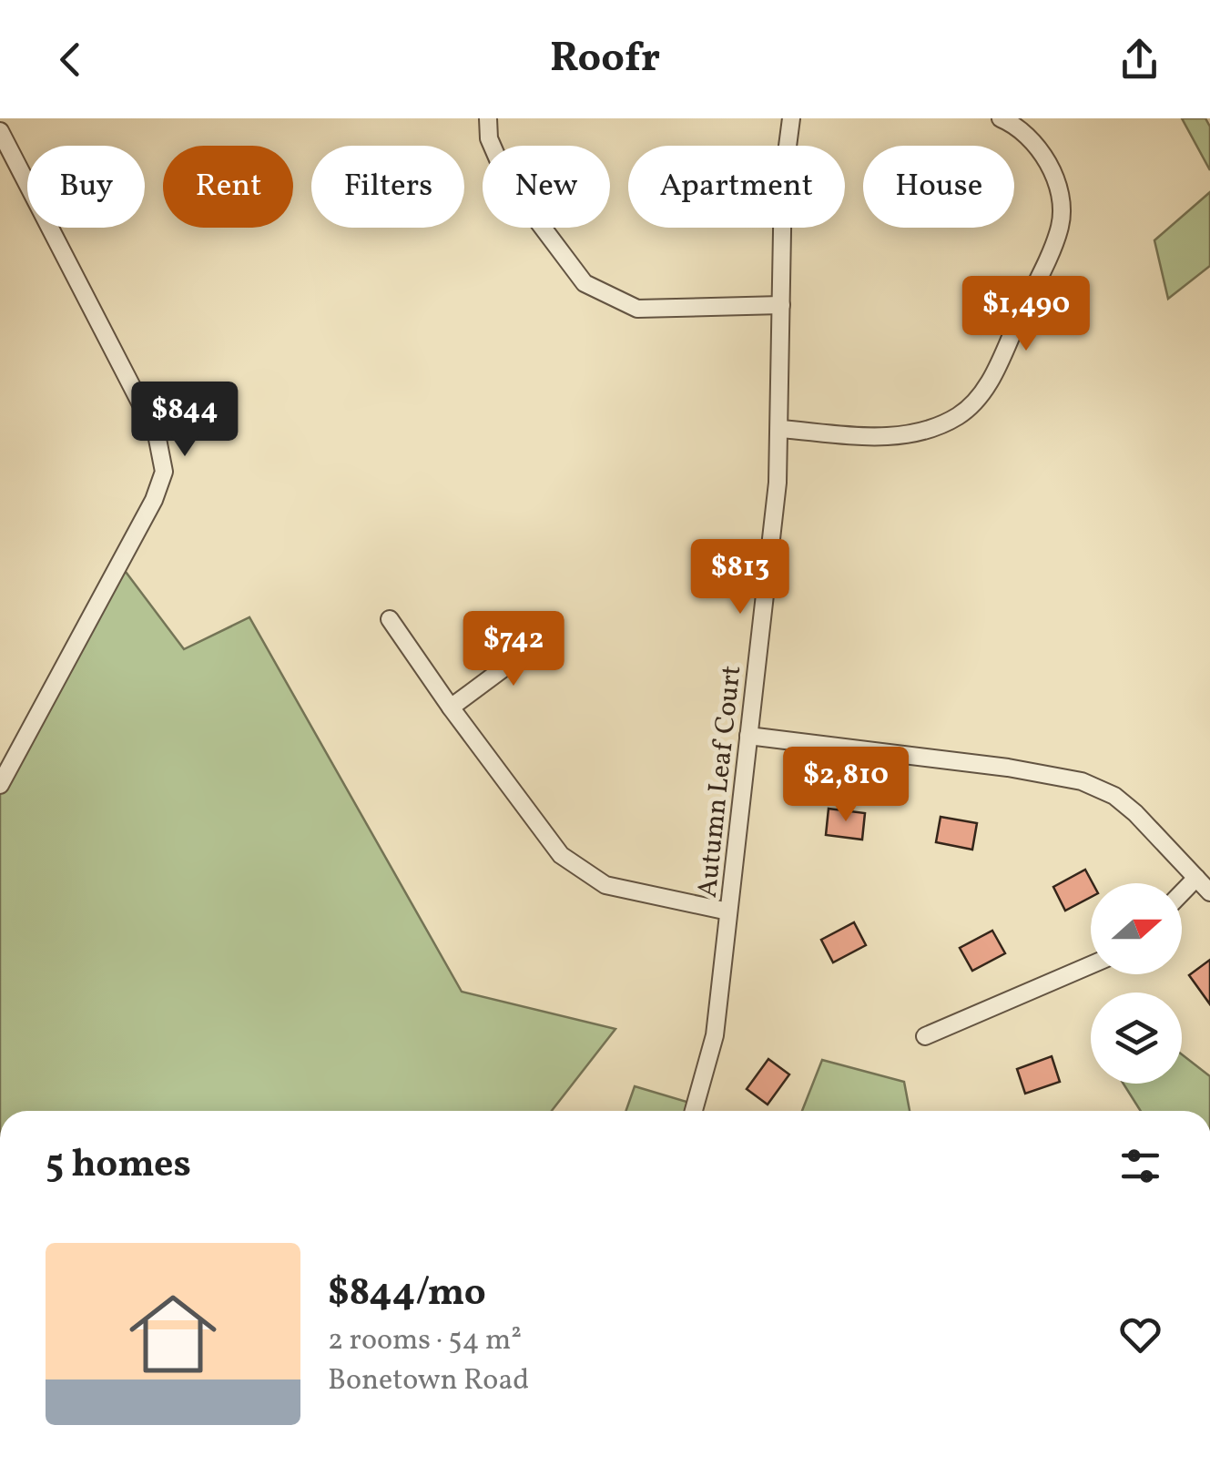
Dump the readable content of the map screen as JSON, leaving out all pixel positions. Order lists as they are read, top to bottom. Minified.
{"streets":{"street":["Autumn Leaf Court"]},"north":"right","page":{"header":"Roofr","chip":["Buy","Rent","Filters","New","Apartment","House"],"price":["$1,490","$844","$813","$742","$2,810"],"heading":"5 homes","list":[{"name":"$844/mo","note":"2 rooms · 54 m² · Bonetown Road"}]}}
